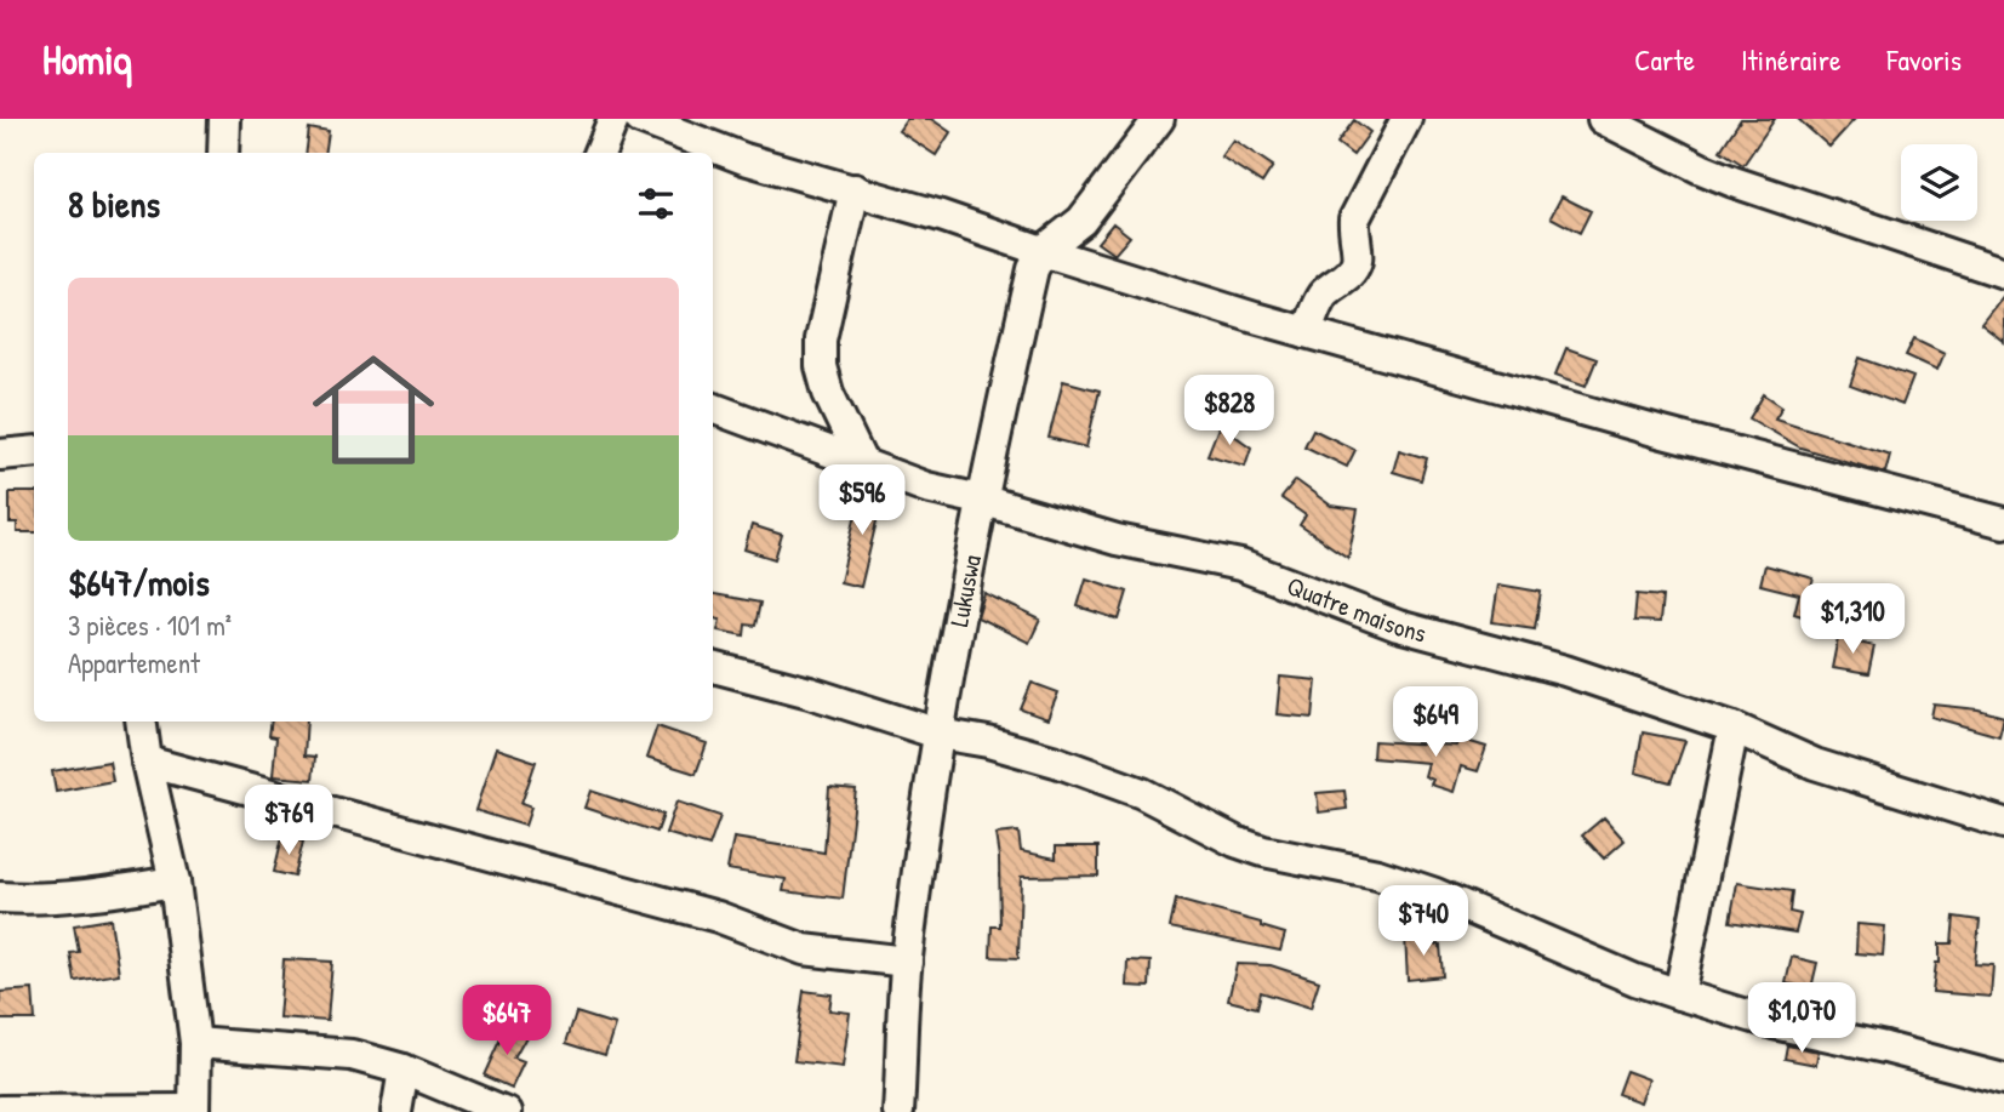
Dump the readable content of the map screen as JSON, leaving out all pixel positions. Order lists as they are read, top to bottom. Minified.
{"streets":{"street":["Lukuswa","Quatre maisons"]},"crossings":[["Lukuswa","Quatre maisons"]],"page":{"header":"Homiq","nav":["Carte","Itinéraire","Favoris"],"heading":"8 biens","list":[{"name":"$647/mois","note":"3 pièces · 101 m² · Appartement"}],"price":["$828","$596","$1,310","$649","$769","$740","$1,070","$647"]}}
